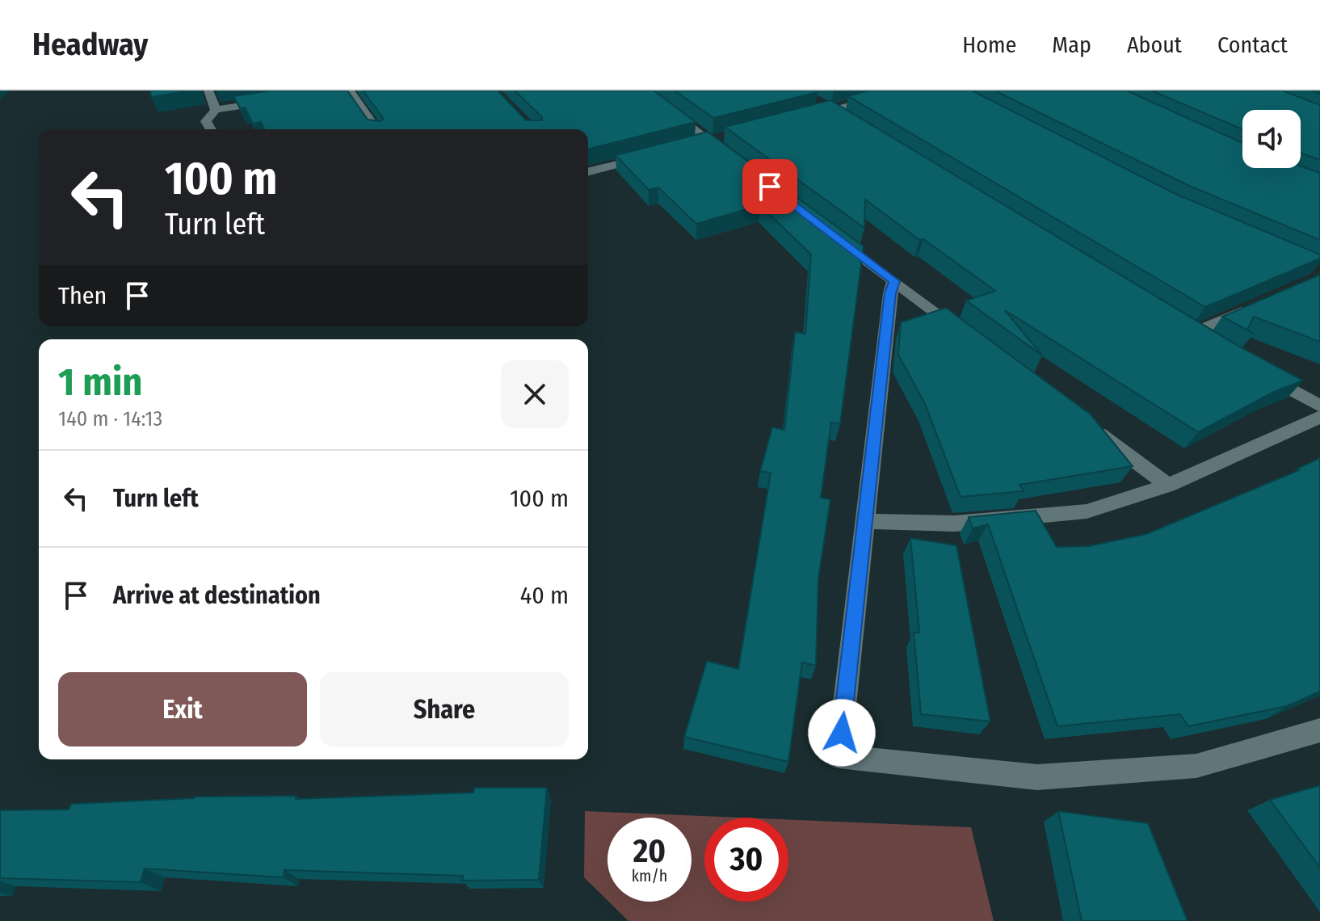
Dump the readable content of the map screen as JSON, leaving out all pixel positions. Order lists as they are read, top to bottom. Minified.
{"page":{"header":"Headway","nav":["Home","Map","About","Contact"],"turn":["100 m","Turn left"],"then":"Then","heading":["1 min","140 m · 14:13"],"list":[{"name":"Turn left","value":"100 m"},{"name":"Arrive at destination","value":"40 m"}],"buttons":["Exit","Share"],"speed":"20 km/h","limit":"30"}}
